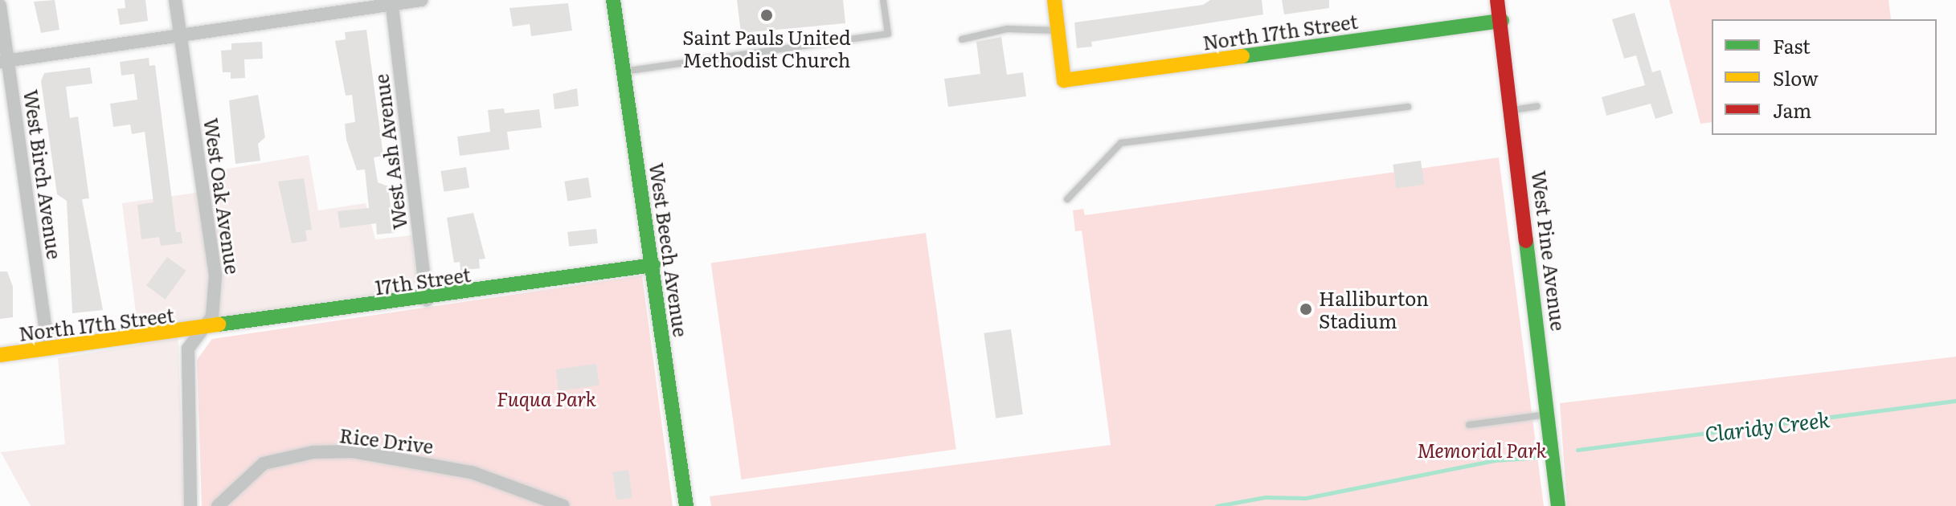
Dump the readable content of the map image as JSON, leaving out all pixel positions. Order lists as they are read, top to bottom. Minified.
{"streets":{"street":["North 17th Street","West Ash Avenue","West Birch Avenue","West Oak Avenue","West Beech Avenue","West Pine Avenue","17th Street","Rice Drive"]},"crossings":[["North 17th Street","West Birch Avenue"],["North 17th Street","West Oak Avenue"],["North 17th Street","West Pine Avenue"],["North 17th Street","17th Street"],["West Ash Avenue","17th Street"],["West Oak Avenue","17th Street"],["West Beech Avenue","17th Street"]],"water":["Claridy Creek"],"parks":["Fuqua Park","Memorial Park"],"places":["Saint Pauls United Methodist Church","Halliburton Stadium"],"legend":["Fast","Slow","Jam"]}
